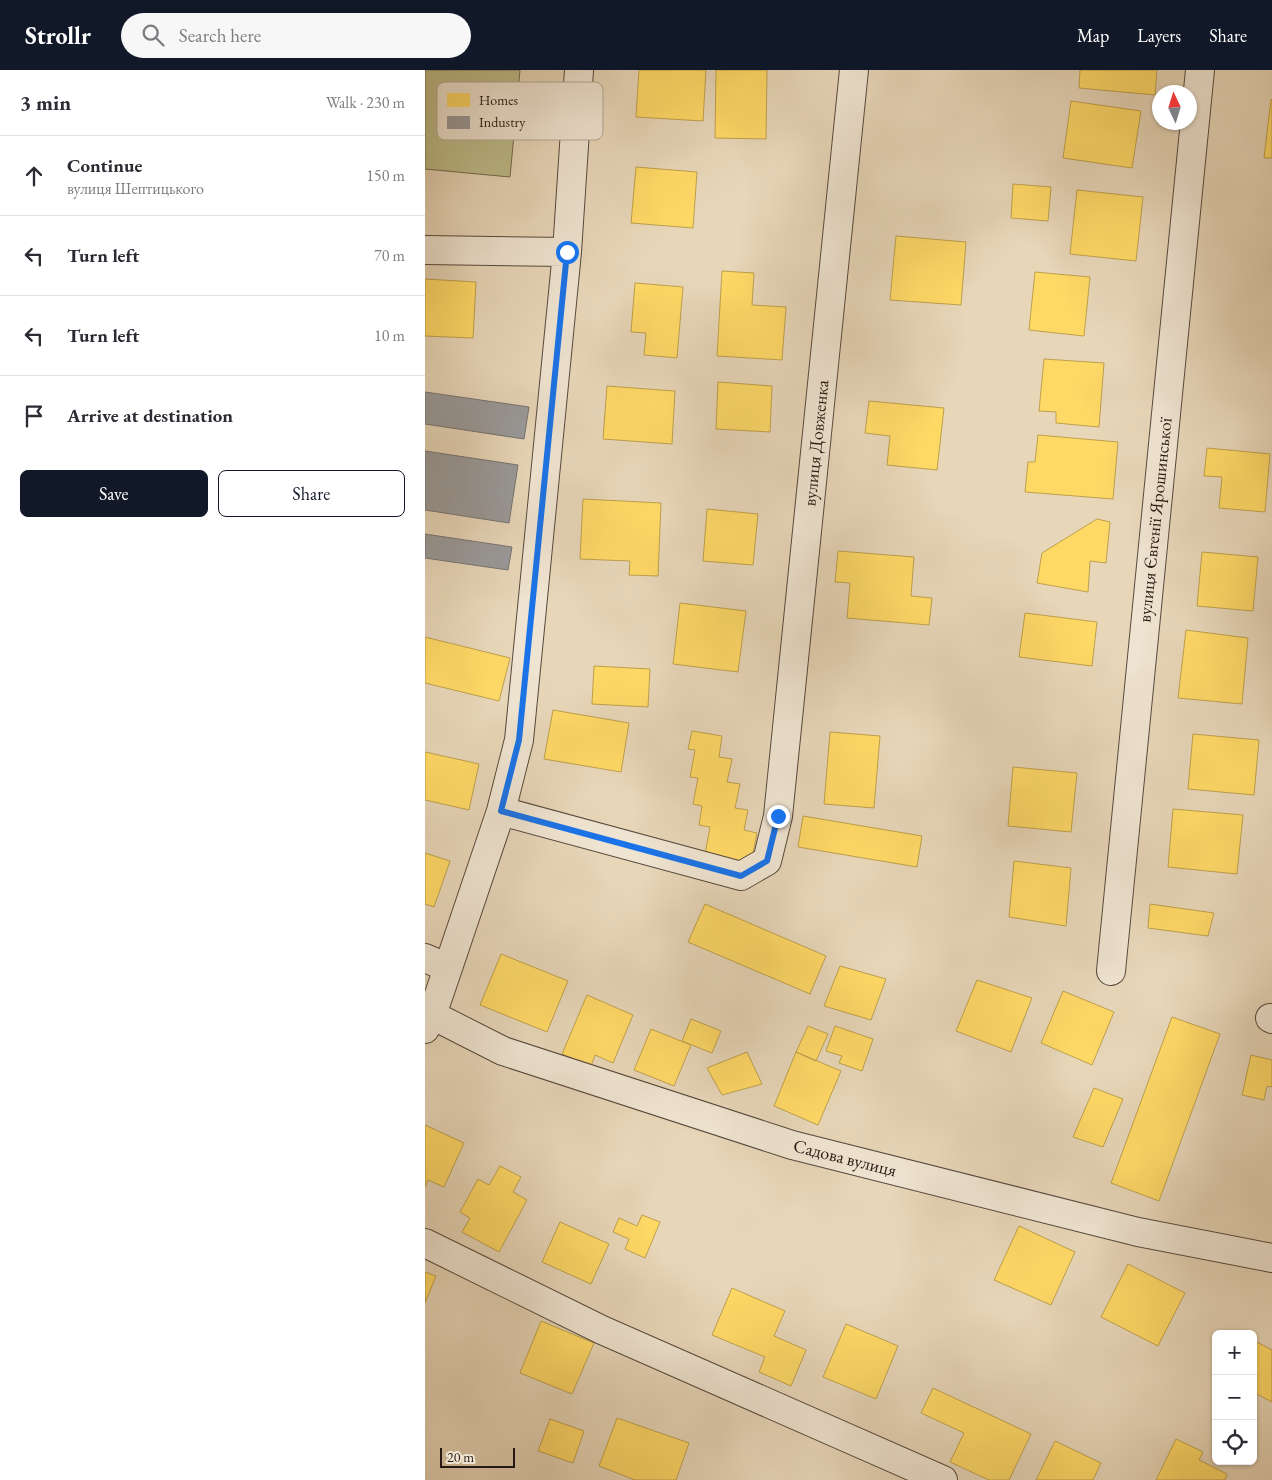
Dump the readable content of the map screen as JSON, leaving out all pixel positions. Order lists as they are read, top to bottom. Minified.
{"streets":{"street":["вулиця Довженка","вулиця Євгенії Ярошинської","Садова вулиця"]},"legend":["Homes","Industry"],"scale_bar":"20 m","north":"top","page":{"header":"Strollr","search":"Search here","nav":["Map","Layers","Share"],"heading":["3 min","Walk · 230 m"],"list":[["Continue","вулиця Шептицького","150 m"],["Turn left","70 m"],["Turn left","10 m"],"Arrive at destination"],"buttons":["Save","Share"],"map_buttons":["+","−"],"scale":"20 m"}}
